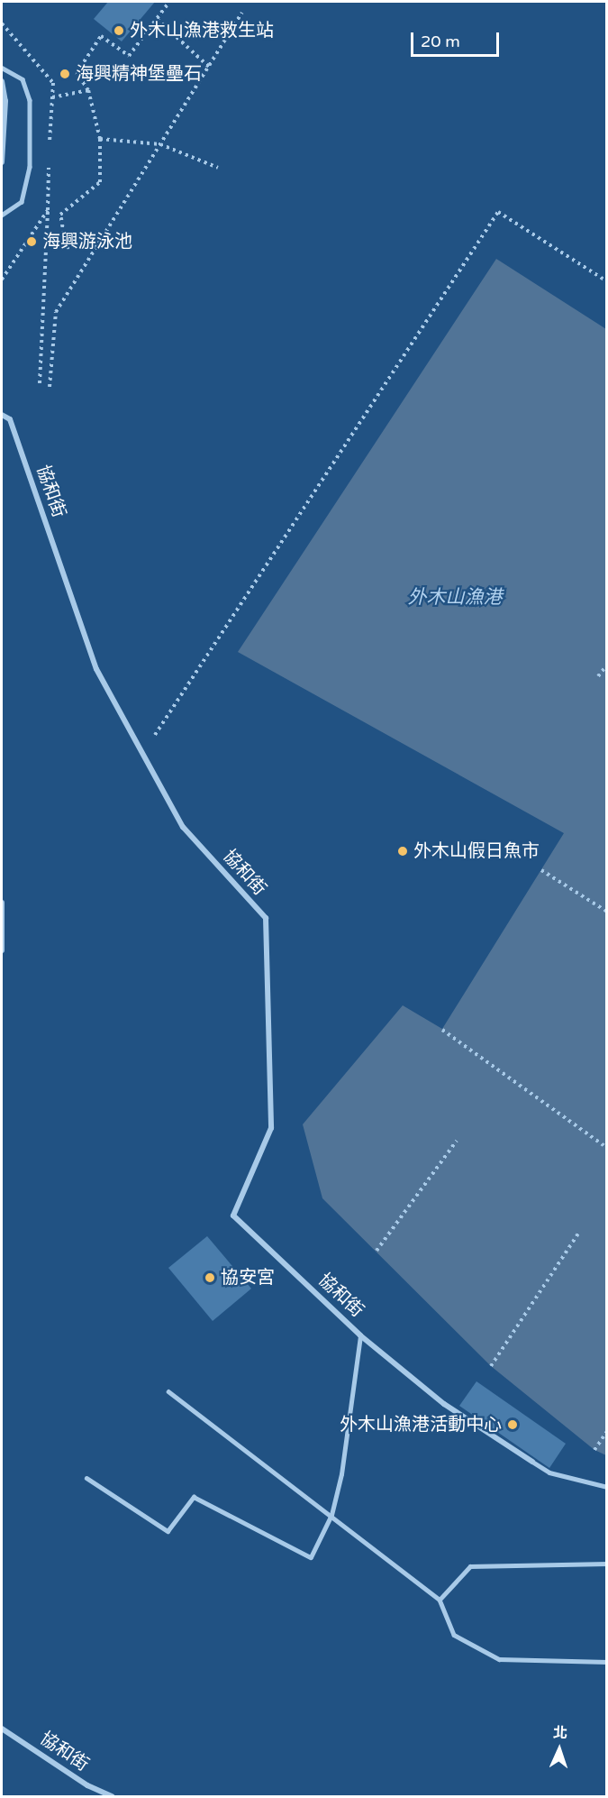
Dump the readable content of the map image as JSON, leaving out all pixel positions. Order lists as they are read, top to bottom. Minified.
{"streets":{"street":["協和街"]},"water":["外木山漁港"],"places":["外木山漁港救生站","海興精神堡壘石","海興游泳池","外木山假日魚市","協安宮","外木山漁港活動中心"],"scale_bar":"20 m","north":"top"}
